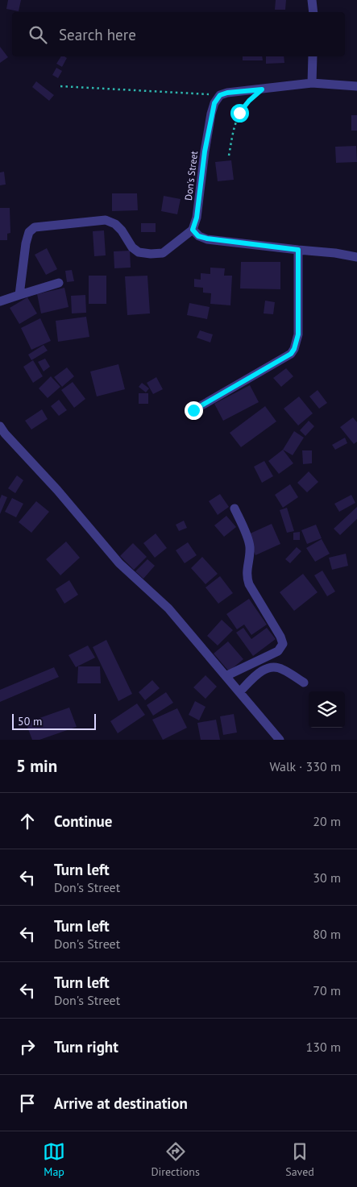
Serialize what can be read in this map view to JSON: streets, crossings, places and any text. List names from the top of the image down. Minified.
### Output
{"streets":{"street":["Don's Street"]},"scale_bar":"50 m","page":{"search":"Search here","scale":"50 m","heading":["5 min","Walk · 330 m"],"list":[["Continue","20 m"],["Turn left","Don's Street","30 m"],["Turn left","Don's Street","80 m"],["Turn left","Don's Street","70 m"],["Turn right","130 m"],"Arrive at destination"],"nav":["Map","Directions","Saved"]}}
